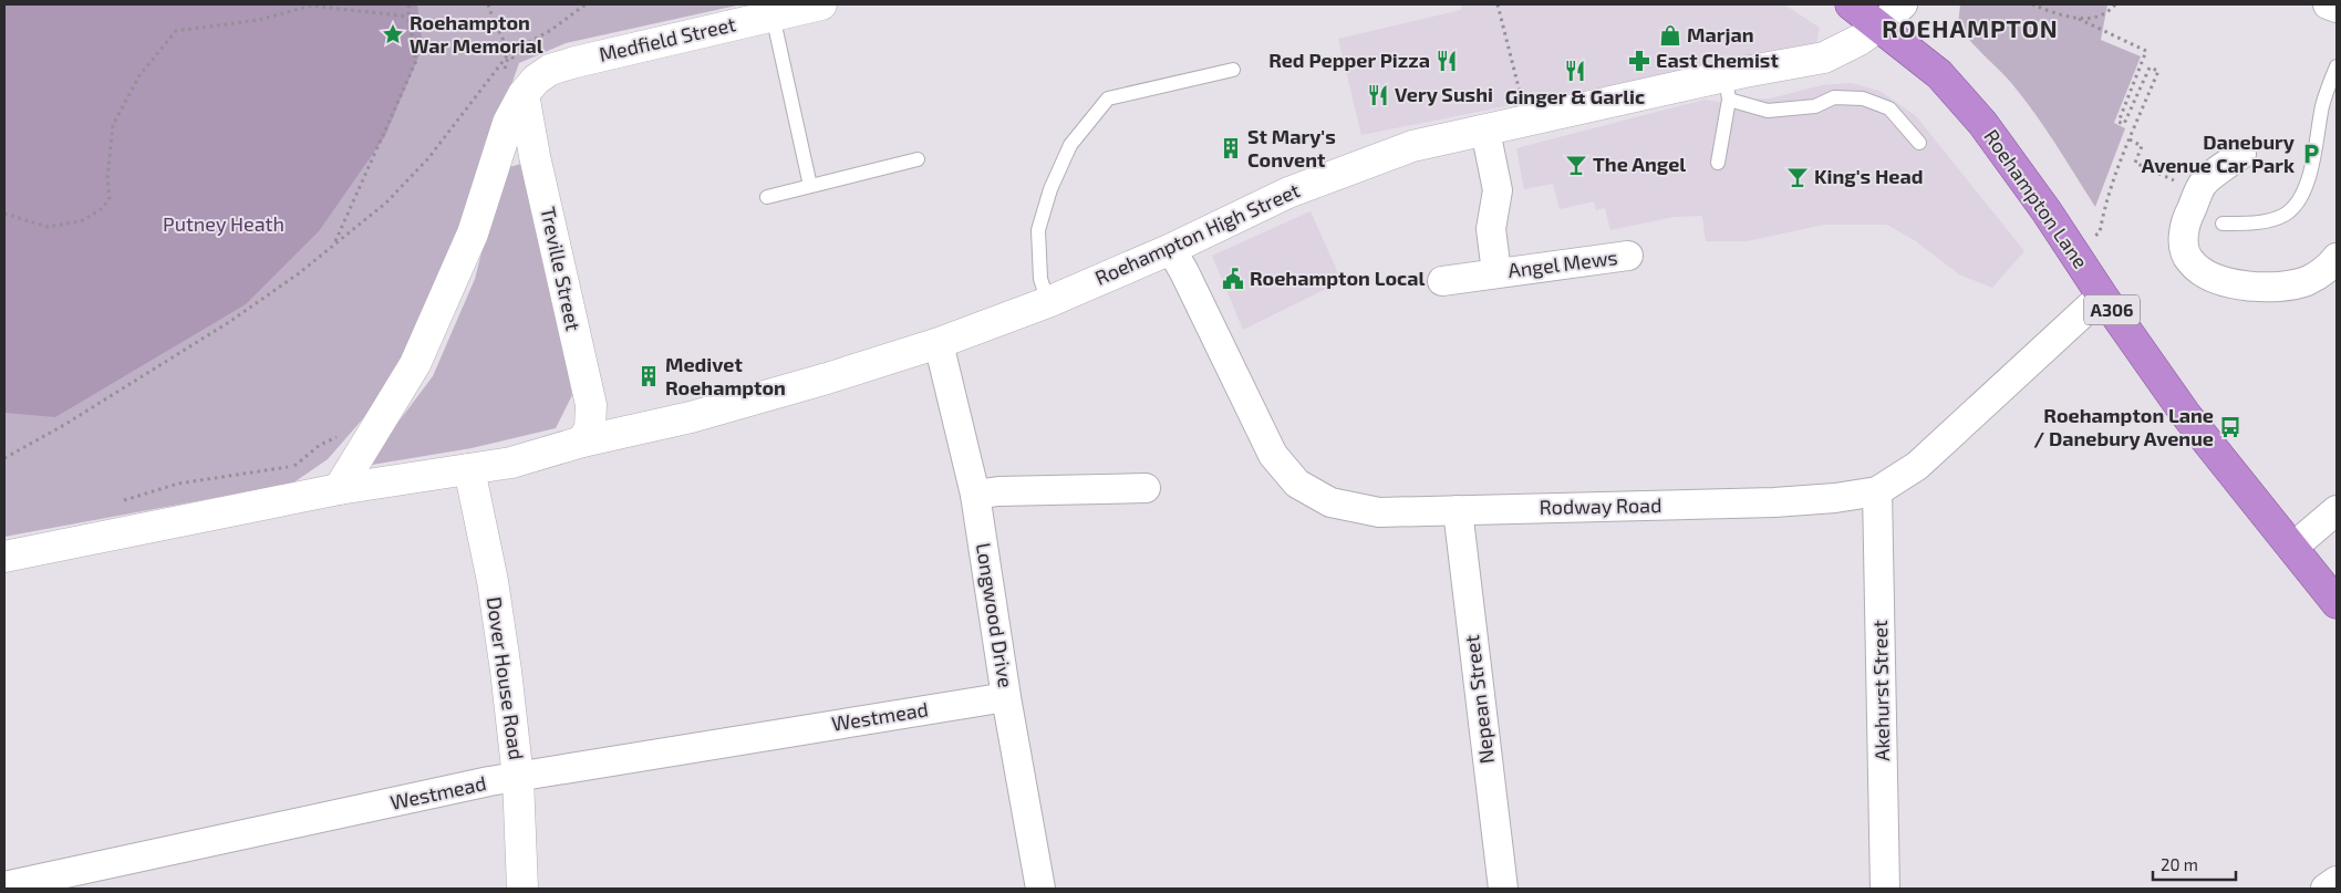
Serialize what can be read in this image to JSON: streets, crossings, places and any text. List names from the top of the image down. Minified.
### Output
{"streets":{"highway":["Roehampton Lane","A306"],"street":["Medfield Street","Roehampton High Street","Angel Mews","Treville Street","Rodway Road","Longwood Drive","Dover House Road","Akehurst Street","Nepean Street","Westmead"]},"crossings":[["Medfield Street","Treville Street"],["Roehampton Lane","Roehampton High Street"],["Roehampton Lane","Rodway Road"],["Roehampton High Street","Angel Mews"],["Roehampton High Street","Treville Street"],["Roehampton High Street","Rodway Road"],["Roehampton High Street","Longwood Drive"],["Rodway Road","Akehurst Street"],["Rodway Road","Nepean Street"],["Longwood Drive","Westmead"],["Dover House Road","Westmead"]],"districts":["ROEHAMPTON"],"parks":["Putney Heath"],"places":{"place":["Roehampton War Memorial"],"shop":["Marjan"],"restaurant":["Red Pepper Pizza","Ginger & Garlic","Very Sushi"],"pharmacy":["East Chemist"],"building":["St Mary's Convent","Medivet Roehampton"],"parking":["Danebury Avenue Car Park"],"bar":["The Angel","King's Head"],"public building":["Roehampton Local"],"bus stop":["Roehampton Lane / Danebury Avenue"]},"scale_bar":"20 m"}
